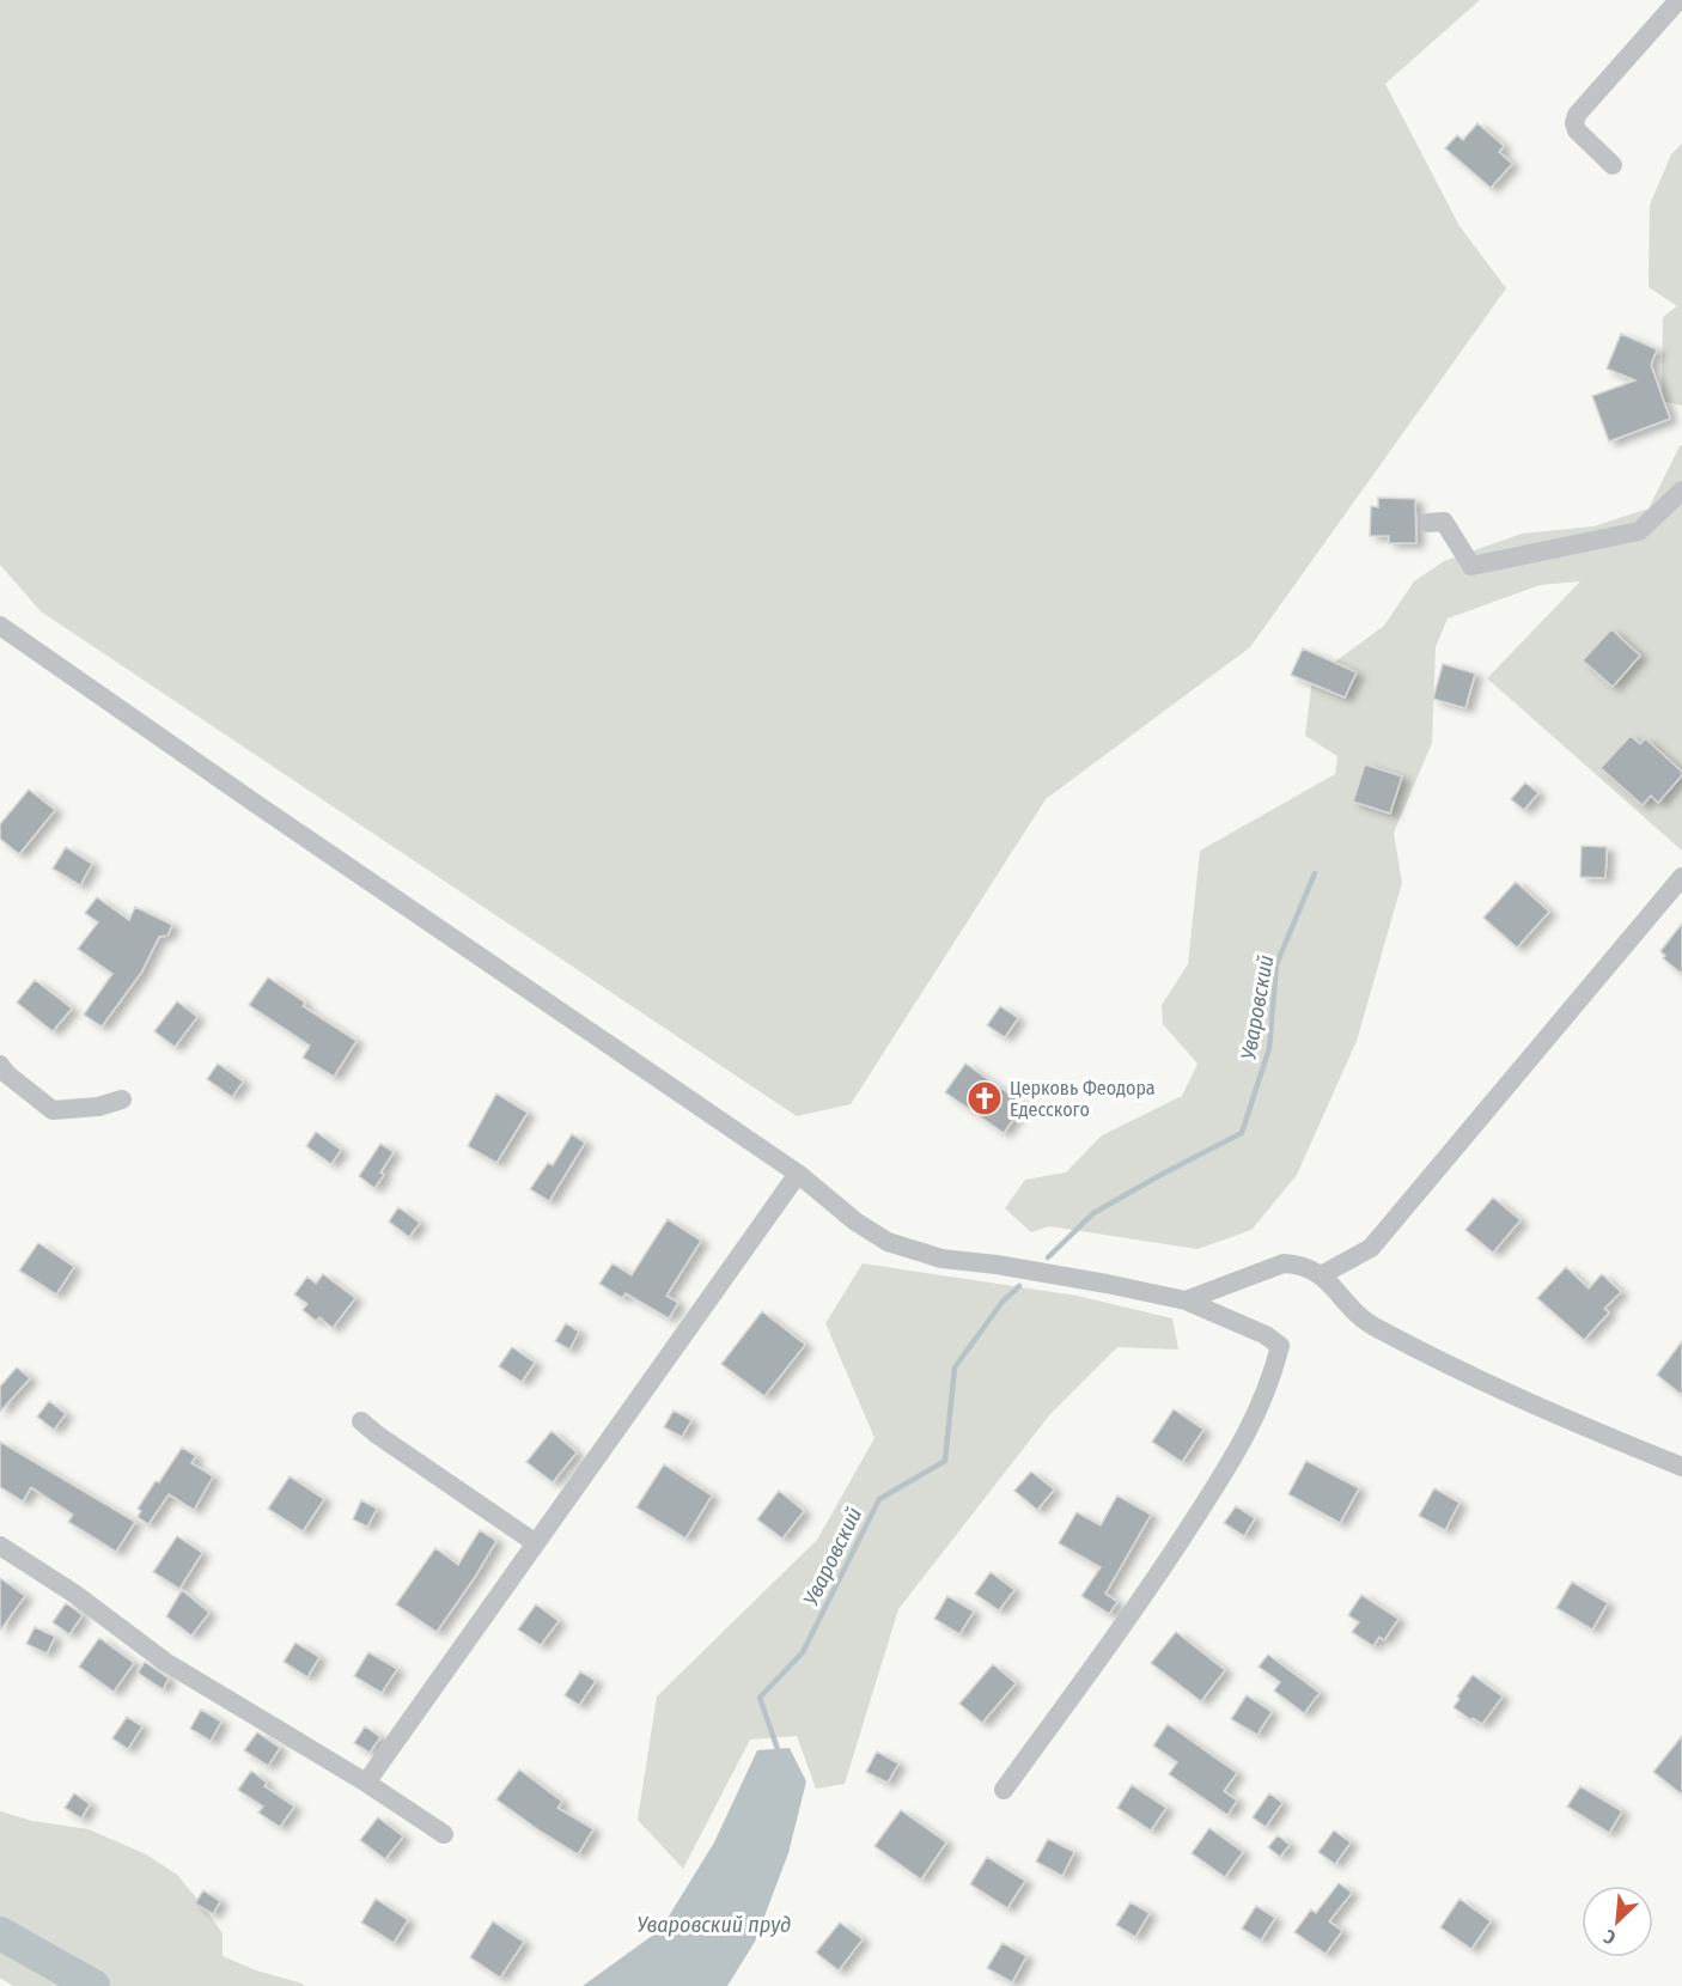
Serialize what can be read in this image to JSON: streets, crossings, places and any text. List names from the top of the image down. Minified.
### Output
{"water":["Уваровский","Уваровский пруд"],"places":{"church":["Церковь Феодора Едесского"]},"north":"bottom left"}
